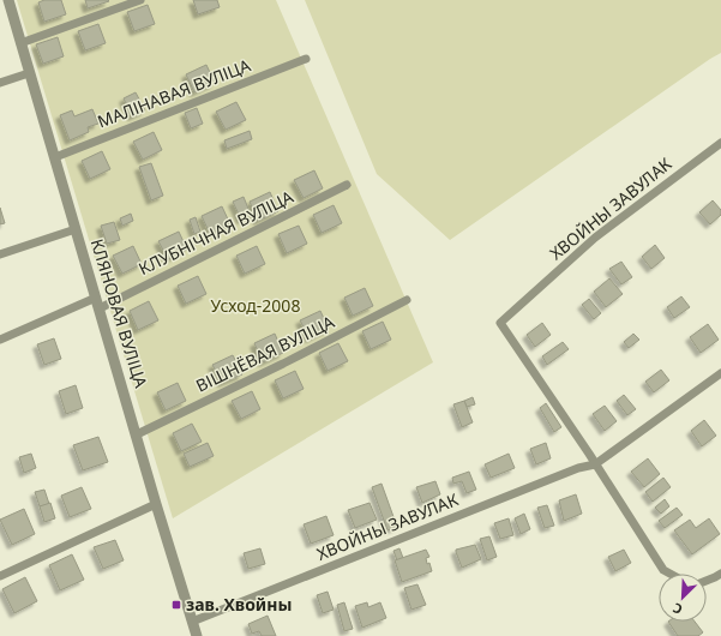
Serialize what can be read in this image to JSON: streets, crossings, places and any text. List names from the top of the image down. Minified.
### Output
{"streets":{"street":["МАЛІНАВАЯ ВУЛІЦА","ХВОЙНЫ ЗАВУЛАК","КЛУБНІЧНАЯ ВУЛІЦА","КЛЯНОВАЯ ВУЛІЦА","ВІШНЁВАЯ ВУЛІЦА"]},"crossings":[["МАЛІНАВАЯ ВУЛІЦА","КЛЯНОВАЯ ВУЛІЦА"],["ХВОЙНЫ ЗАВУЛАК","КЛЯНОВАЯ ВУЛІЦА"],["КЛУБНІЧНАЯ ВУЛІЦА","КЛЯНОВАЯ ВУЛІЦА"],["КЛЯНОВАЯ ВУЛІЦА","ВІШНЁВАЯ ВУЛІЦА"]],"parks":["Усход-2008"],"places":{"transit":["зав. Хвойны"]},"north":"bottom left"}
